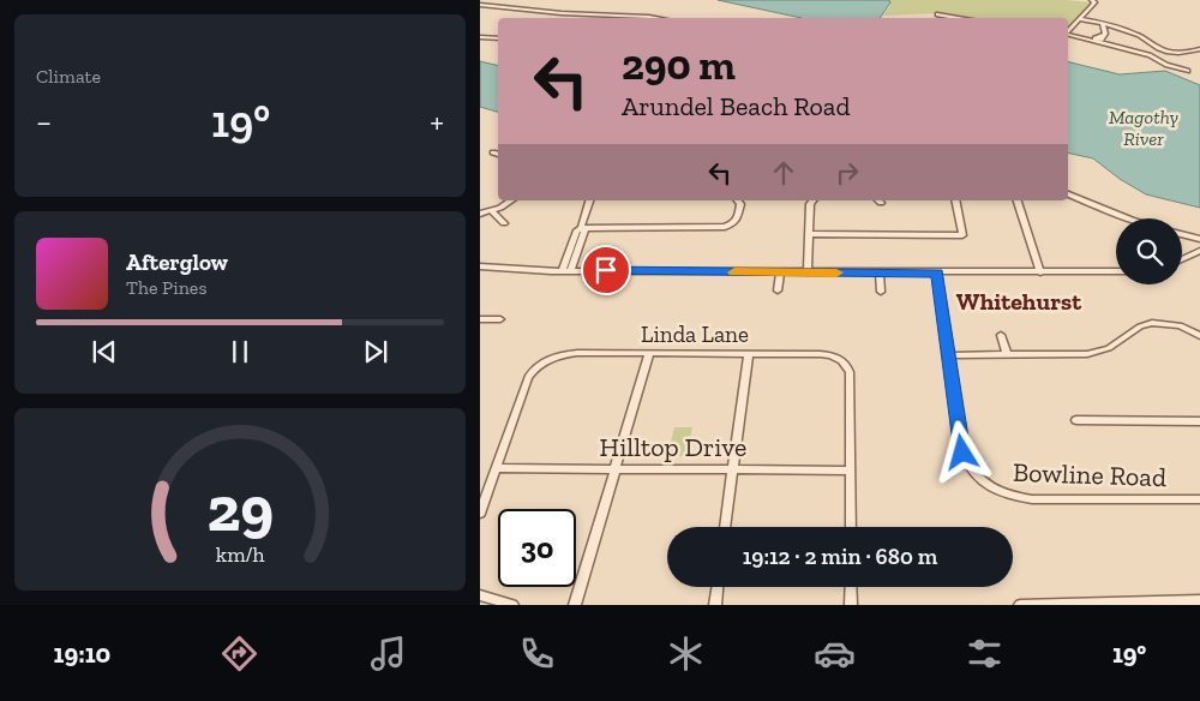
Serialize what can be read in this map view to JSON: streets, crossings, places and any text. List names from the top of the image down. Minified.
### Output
{"streets":{"street":["Linda Lane","Hilltop Drive","Bowline Road"]},"crossings":[["Linda Lane","Hilltop Drive"]],"districts":["Whitehurst"],"water":["Magothy River"],"page":{"tile":"Climate","turn":["290 m","Arundel Beach Road"],"heat":["−","19°","+"],"song":["Afterglow","The Pines"],"limit":"30","trip":"19:12 · 2 min · 680 m","tabs":["19:10","19°"],"gauge":["29","km/h"]}}
